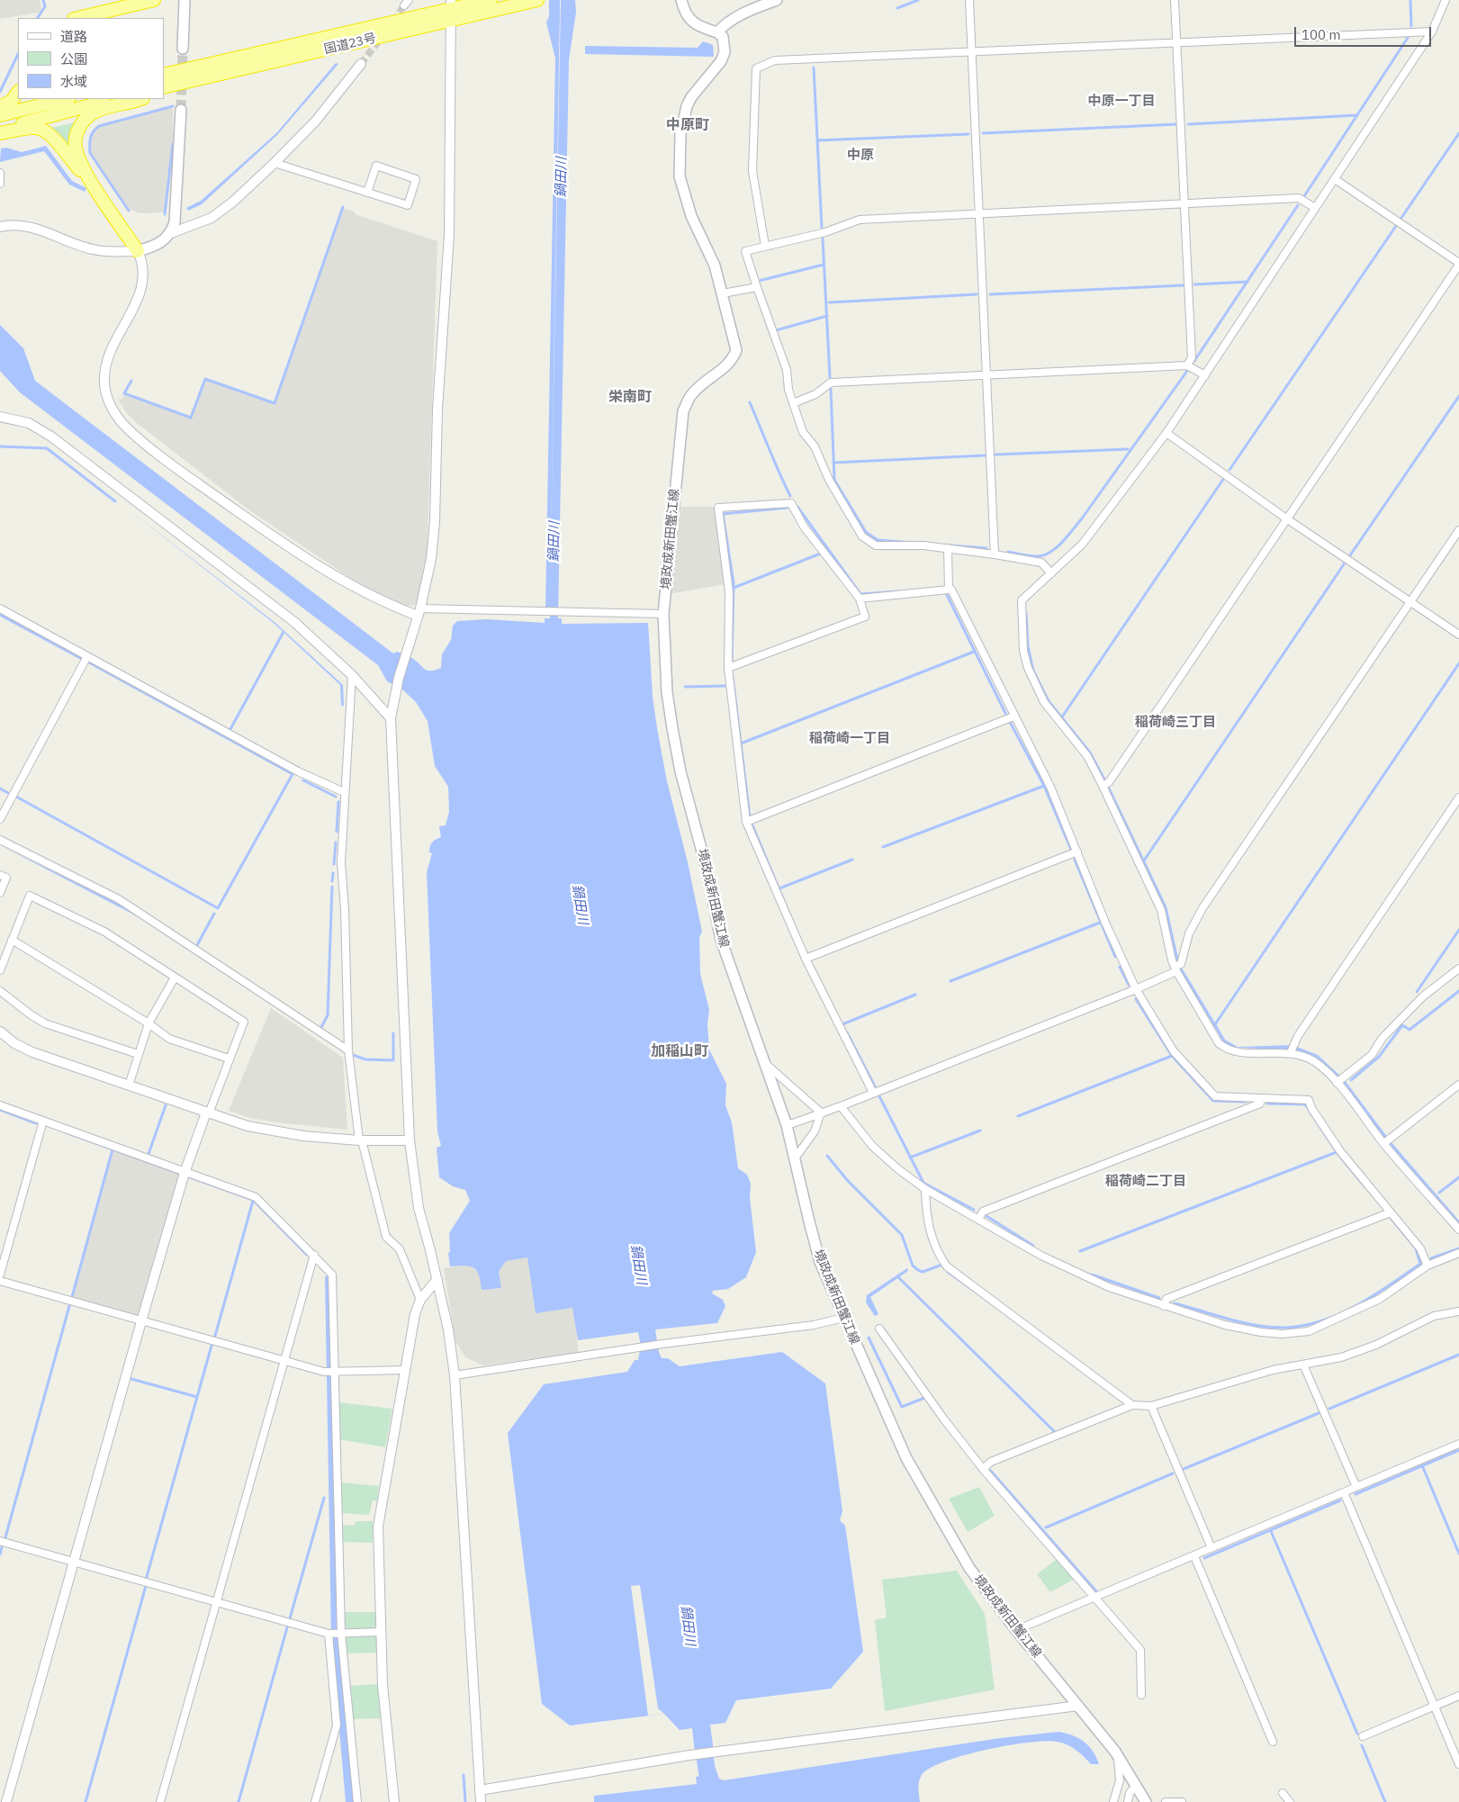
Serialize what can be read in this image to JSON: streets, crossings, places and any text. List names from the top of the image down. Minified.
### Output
{"streets":{"highway":["国道23号"],"main road":["境政成新田蟹江線"]},"districts":["中原一丁目","中原町","中原","栄南町","稲荷崎三丁目","稲荷崎一丁目","加稲山町","稲荷崎二丁目"],"water":["鍋田川"],"legend":["道路","公園","水域"],"scale_bar":"100 m"}
